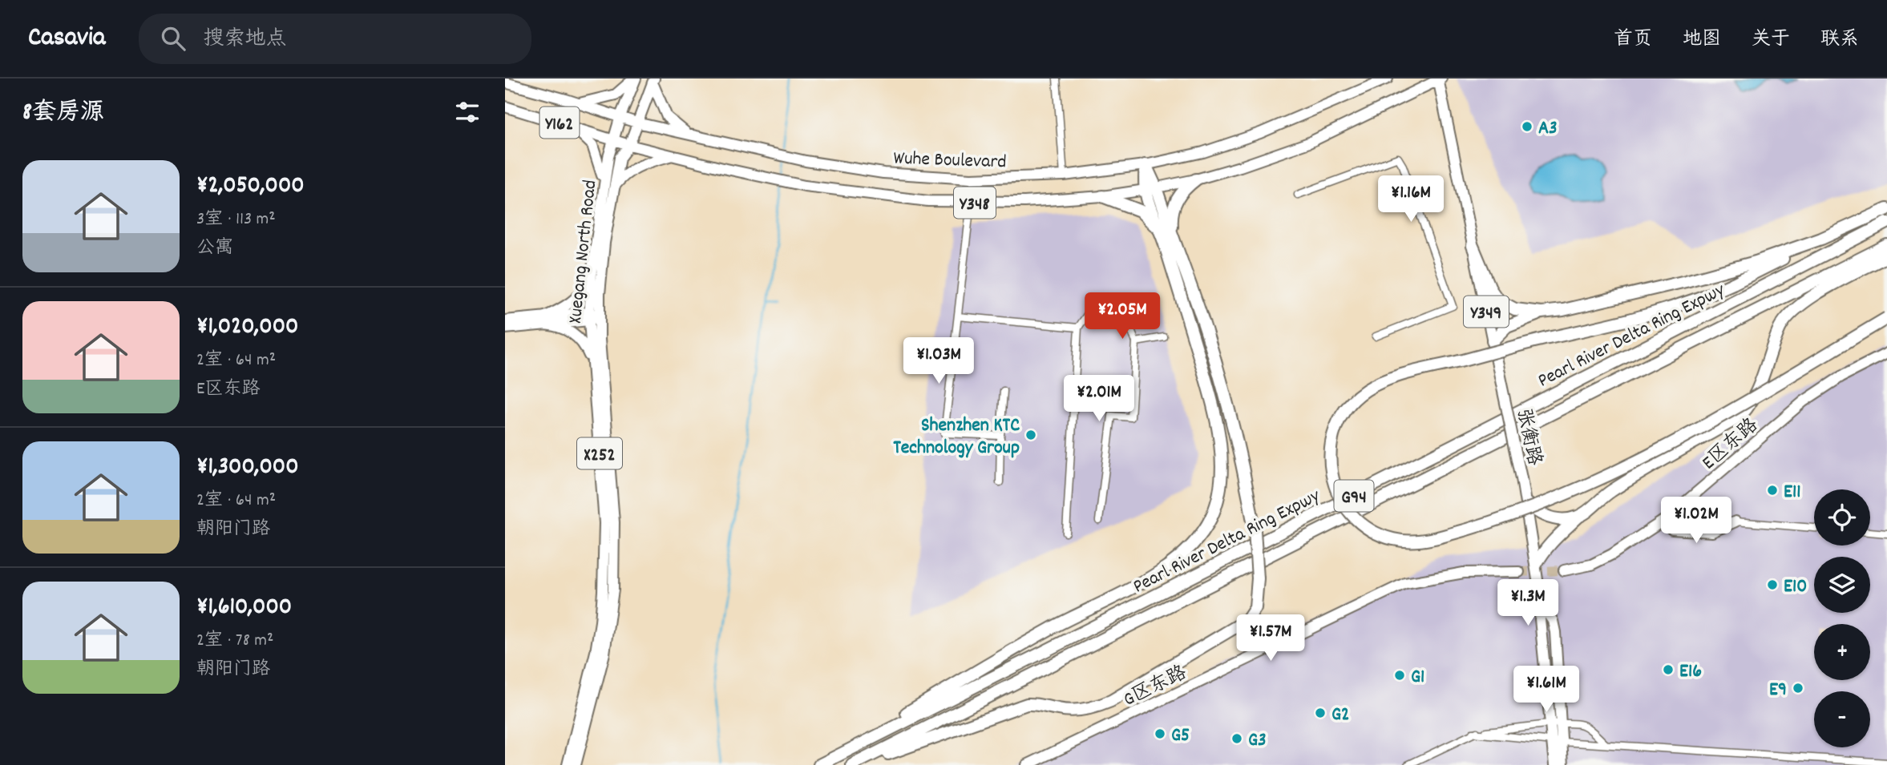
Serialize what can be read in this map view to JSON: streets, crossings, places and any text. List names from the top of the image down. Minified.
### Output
{"streets":{"highway":["Pearl River Delta Ring Expwy","G94"],"main road":["Y162","Wuhe Boulevard","Y348","Xuegang North Road","Y349","张衡路","E区东路","X252","G区东路"]},"crossings":[["Y162","Y348"],["Y162","Xuegang North Road"],["Wuhe Boulevard","Xuegang North Road"],["Y348","Xuegang North Road"],["Y348","张衡路"]],"places":["A3","Shenzhen KTC Technology Group","E11","E10","E16","G1","E9","G2","G5","G3"],"page":{"header":"Casavia","search":"搜索地点","nav":["首页","地图","关于","联系"],"heading":"8套房源","list":[{"name":"¥2,050,000","note":"3室 · 113 m² · 公寓"},{"name":"¥1,020,000","note":"2室 · 64 m² · E区东路"},{"name":"¥1,300,000","note":"2室 · 64 m² · 朝阳门路"},{"name":"¥1,610,000","note":"2室 · 78 m² · 朝阳门路"}],"price":["¥1.16M","¥2.05M","¥1.03M","¥2.01M","¥1.02M","¥1.3M","¥1.57M","¥1.61M"],"map_buttons":["+","−"]}}
